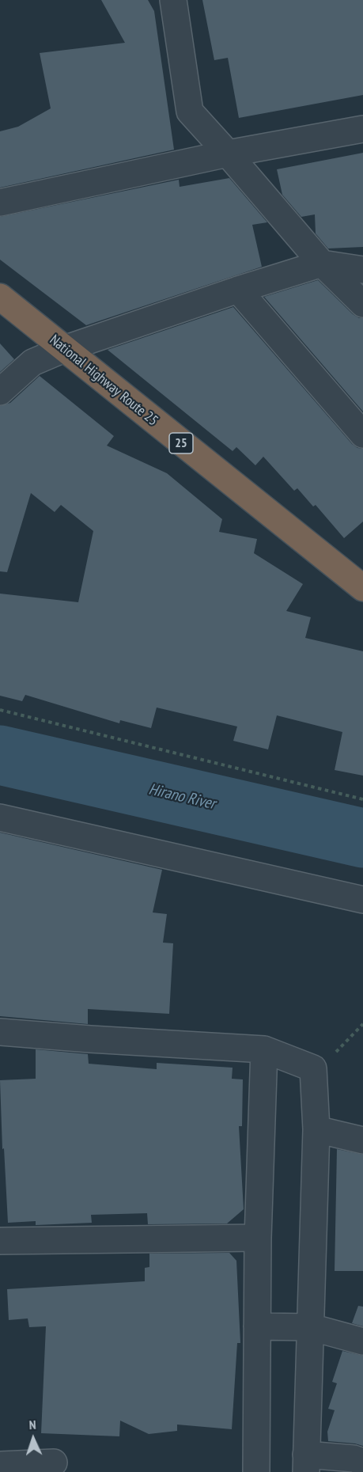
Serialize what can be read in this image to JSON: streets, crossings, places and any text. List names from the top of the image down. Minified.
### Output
{"streets":{"highway":["National Highway Route 25","25"]},"water":["Hirano River"],"north":"top"}
